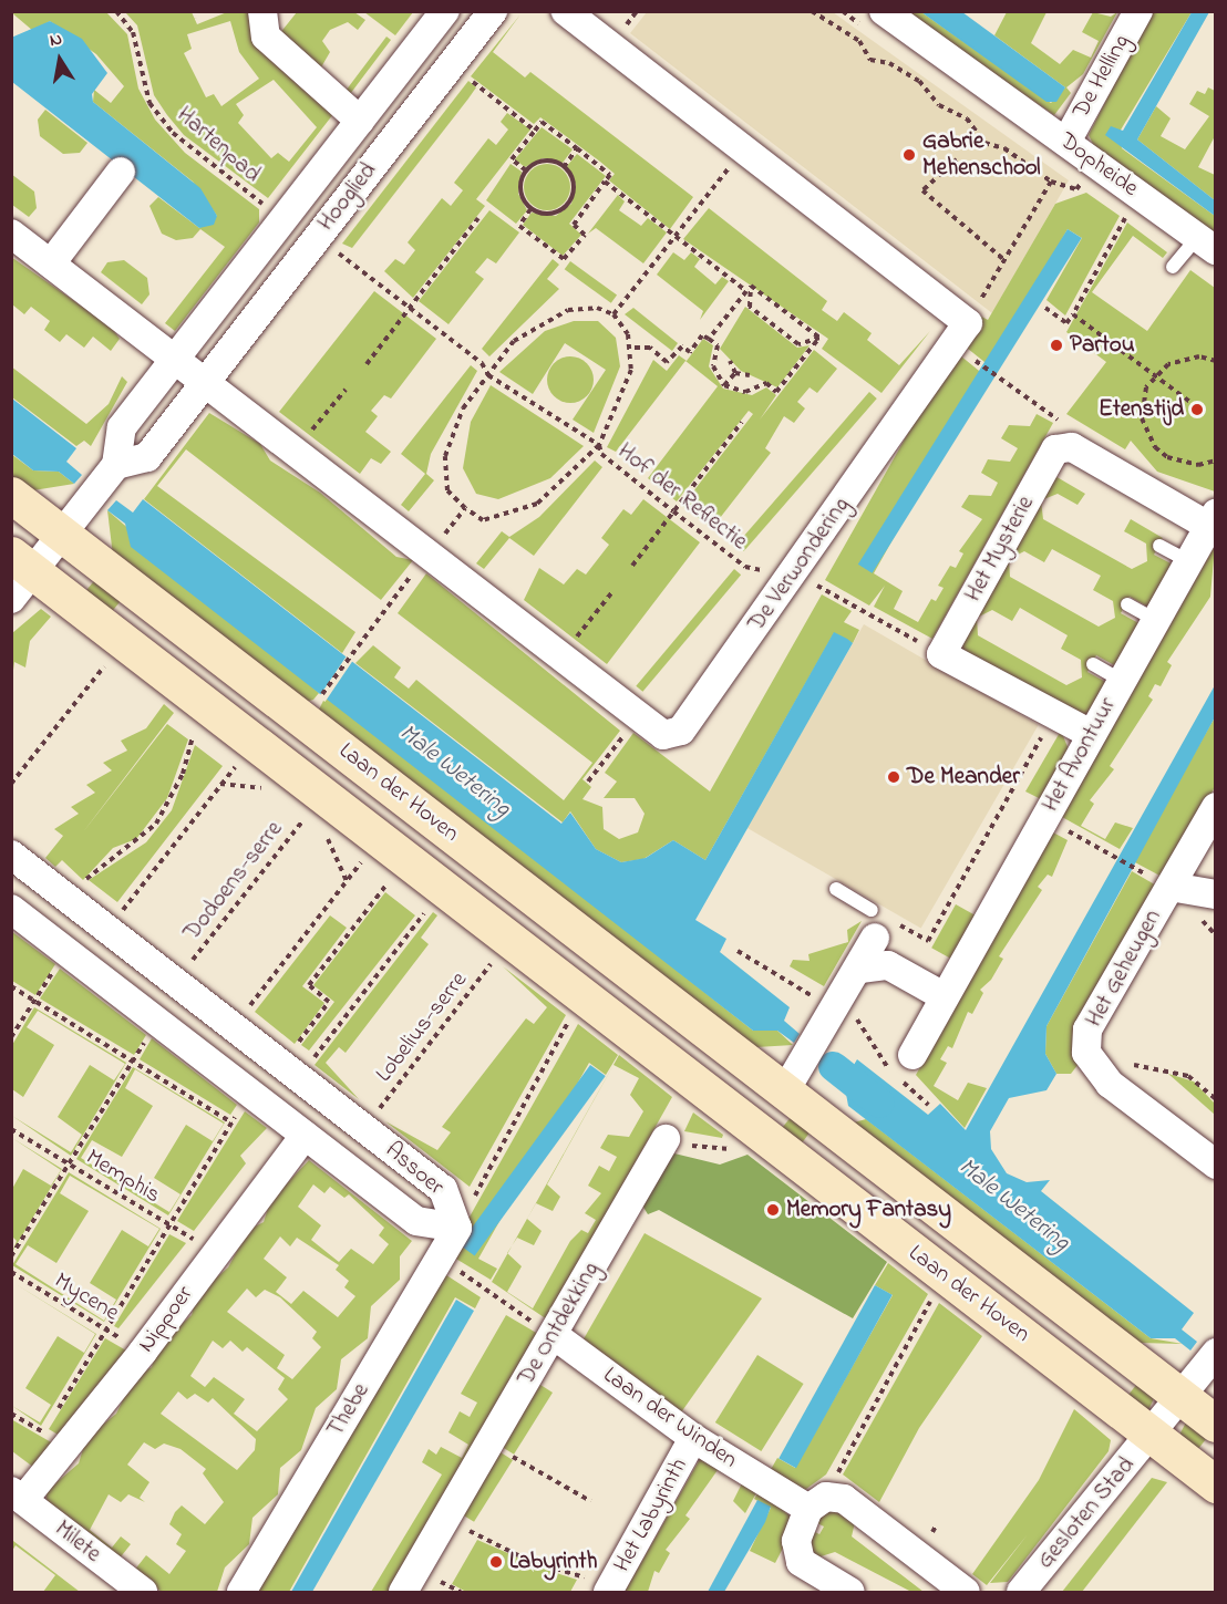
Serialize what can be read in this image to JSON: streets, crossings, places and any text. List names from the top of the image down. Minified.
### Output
{"streets":{"street":["De Helling","Dopheide","Hooglied","Het Mysterie","De Verwondering","Het Avontuur","Laan der Hoven","Het Geheugen","Assoer","Nippoer","De Ontdekking","Thebe","Laan der Winden","Gesloten Stad","Het Labyrinth","Milete"],"path":["Hartenpad","Hof der Reflectie","Dodoens-serre","Lobelius-serre","Memphis","Mycene"]},"crossings":[["De Helling","Dopheide"],["Hartenpad","Hooglied"],["Hooglied","Hof der Reflectie"],["Hooglied","De Verwondering"],["Hooglied","Laan der Hoven"],["Hof der Reflectie","Het Mysterie"],["Hof der Reflectie","De Verwondering"],["Het Mysterie","Het Avontuur"],["Laan der Hoven","Gesloten Stad"],["Assoer","Nippoer"],["Assoer","Thebe"],["Memphis","Nippoer"],["Mycene","Nippoer"],["Nippoer","Milete"],["De Ontdekking","Laan der Winden"],["Laan der Winden","Het Labyrinth"]],"water":["Male Wetering"],"places":["Gabrie Mehenschool","Partou","Etenstijd","De Meander","Memory Fantasy","Labyrinth"],"north":"top"}
